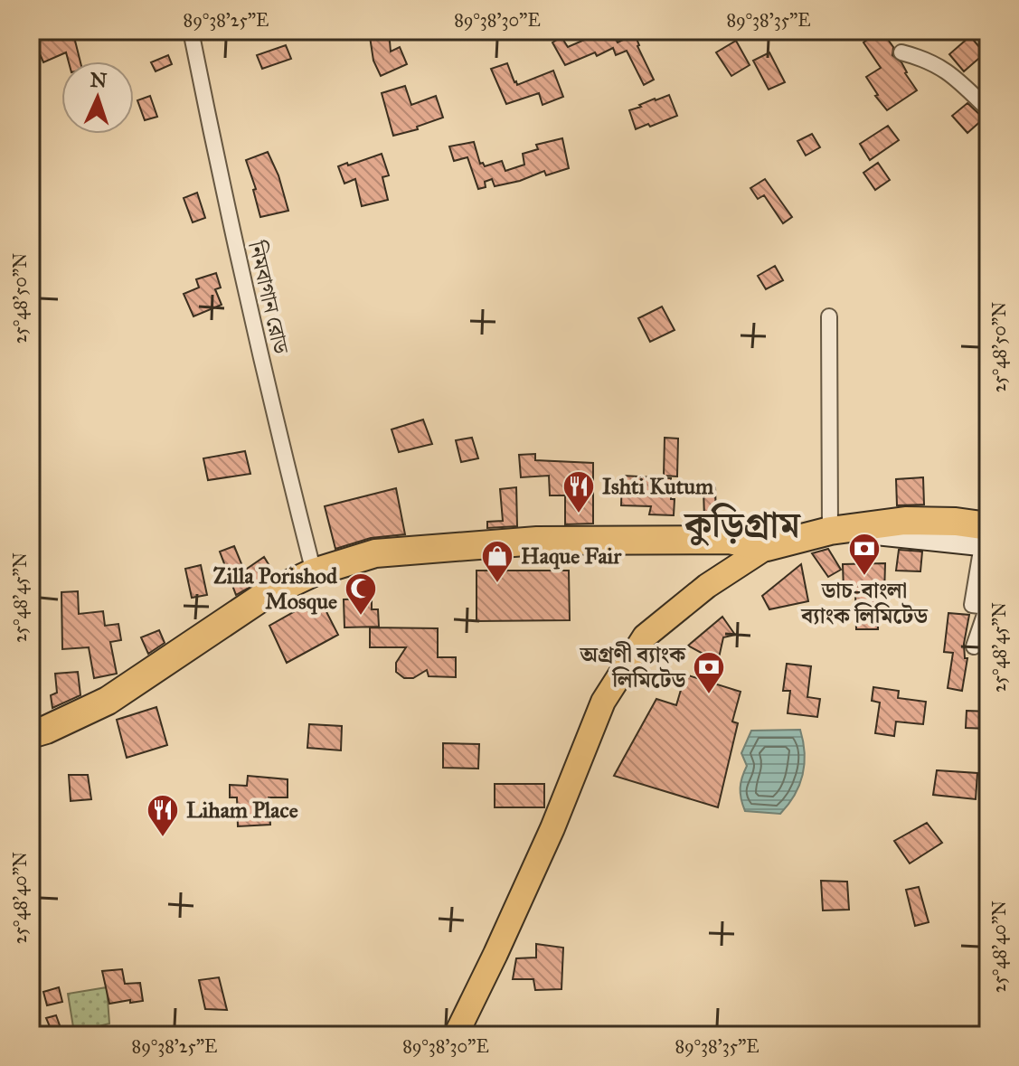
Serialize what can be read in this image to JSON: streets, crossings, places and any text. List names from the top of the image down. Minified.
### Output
{"streets":{"street":["নিমবাগান রোড"]},"districts":["কুড়িগ্রাম"],"places":{"restaurant":["Ishti Kutum","Liham Place"],"bank":["ডাচ-বাংলা ব্যাংক লিমিটেড","অগ্রণী ব্যাংক লিমিটেড"],"shop":["Haque Fair"],"mosque":["Zilla Porishod Mosque"]},"north":"top","coordinates":["89°38'25\"E","89°38'30\"E","89°38'35\"E","25°48'50\"N","25°48'45\"N","25°48'40\"N"]}
